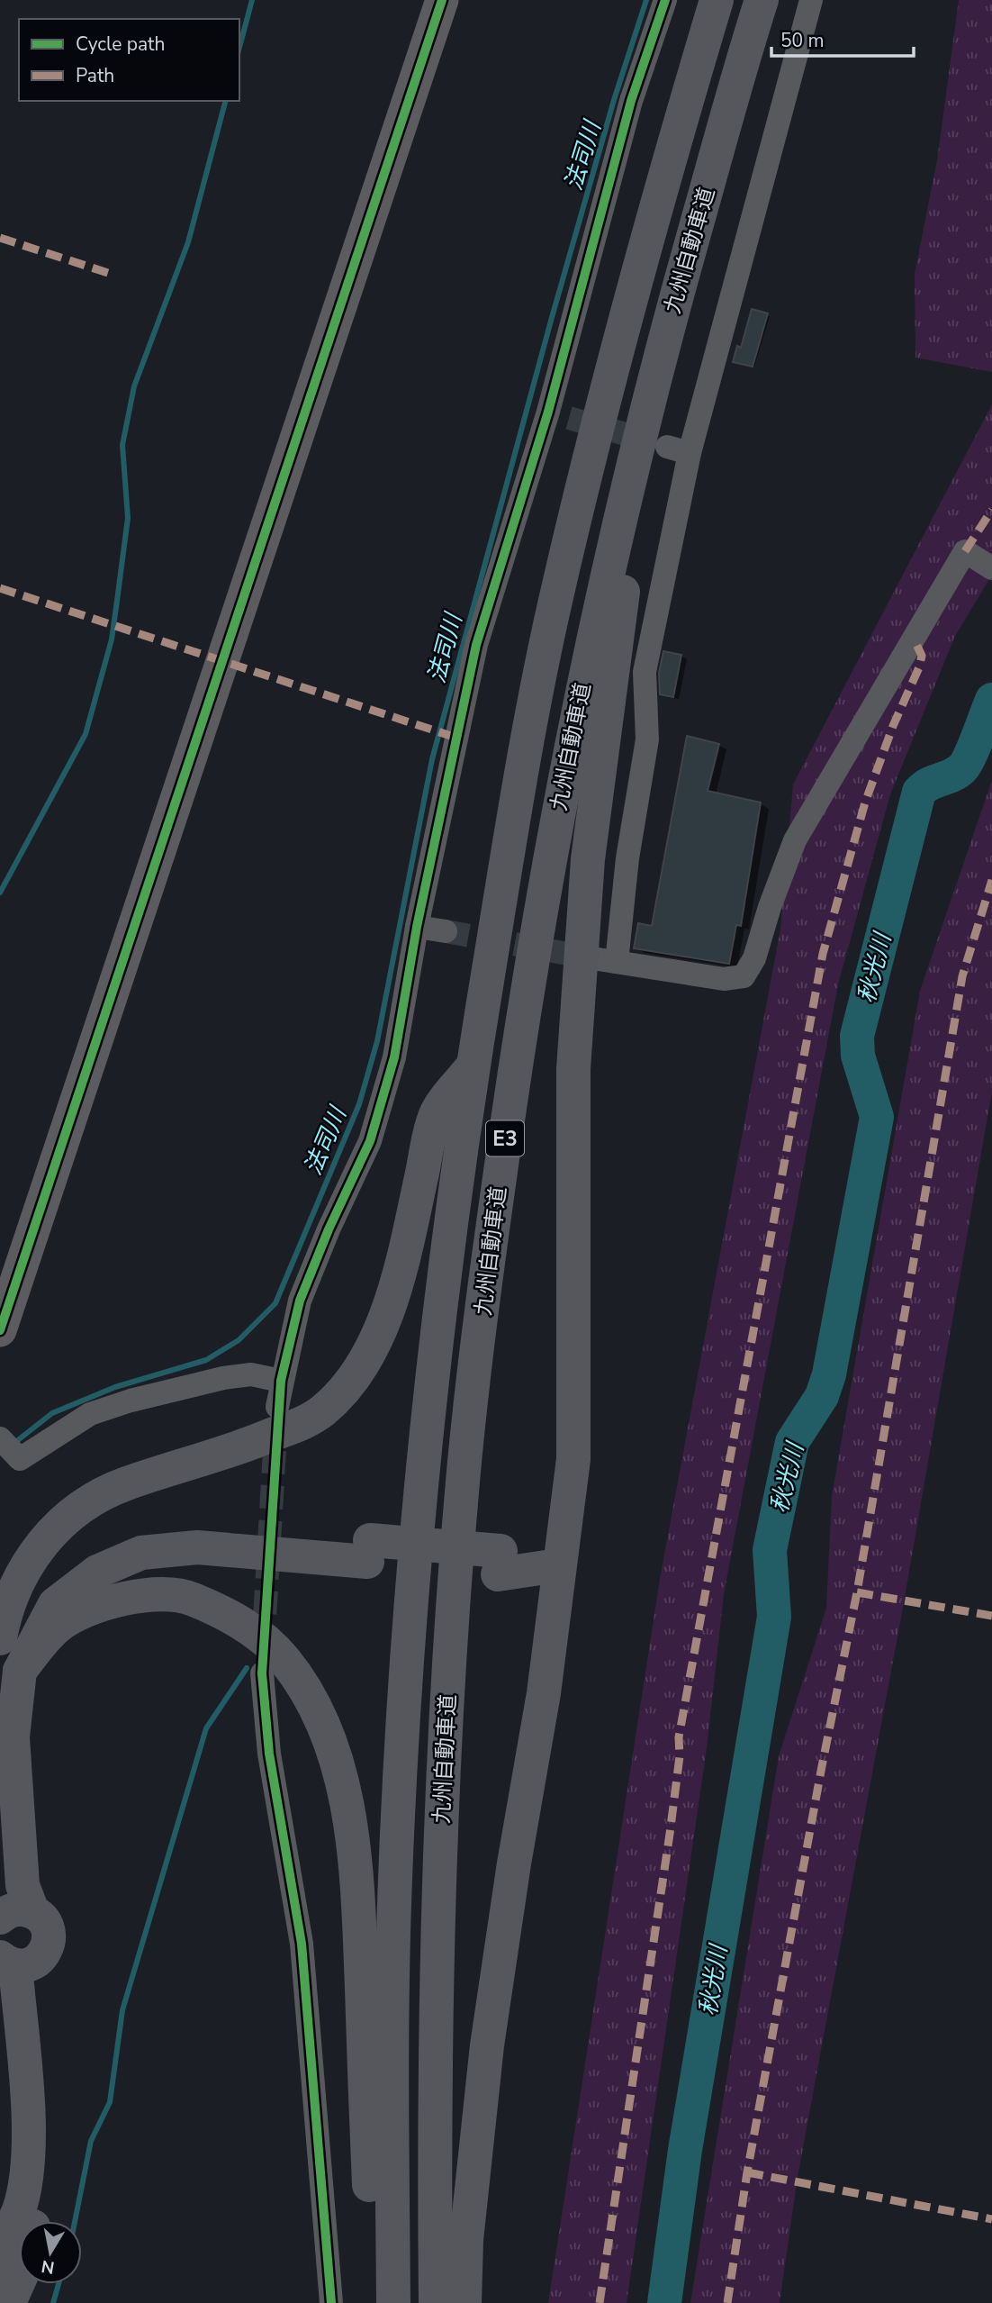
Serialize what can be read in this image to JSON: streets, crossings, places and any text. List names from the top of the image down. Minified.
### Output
{"streets":{"highway":["九州自動車道","E3"]},"water":["法司川","秋光川"],"legend":["Cycle path","Path"],"scale_bar":"50 m","north":"bottom"}
